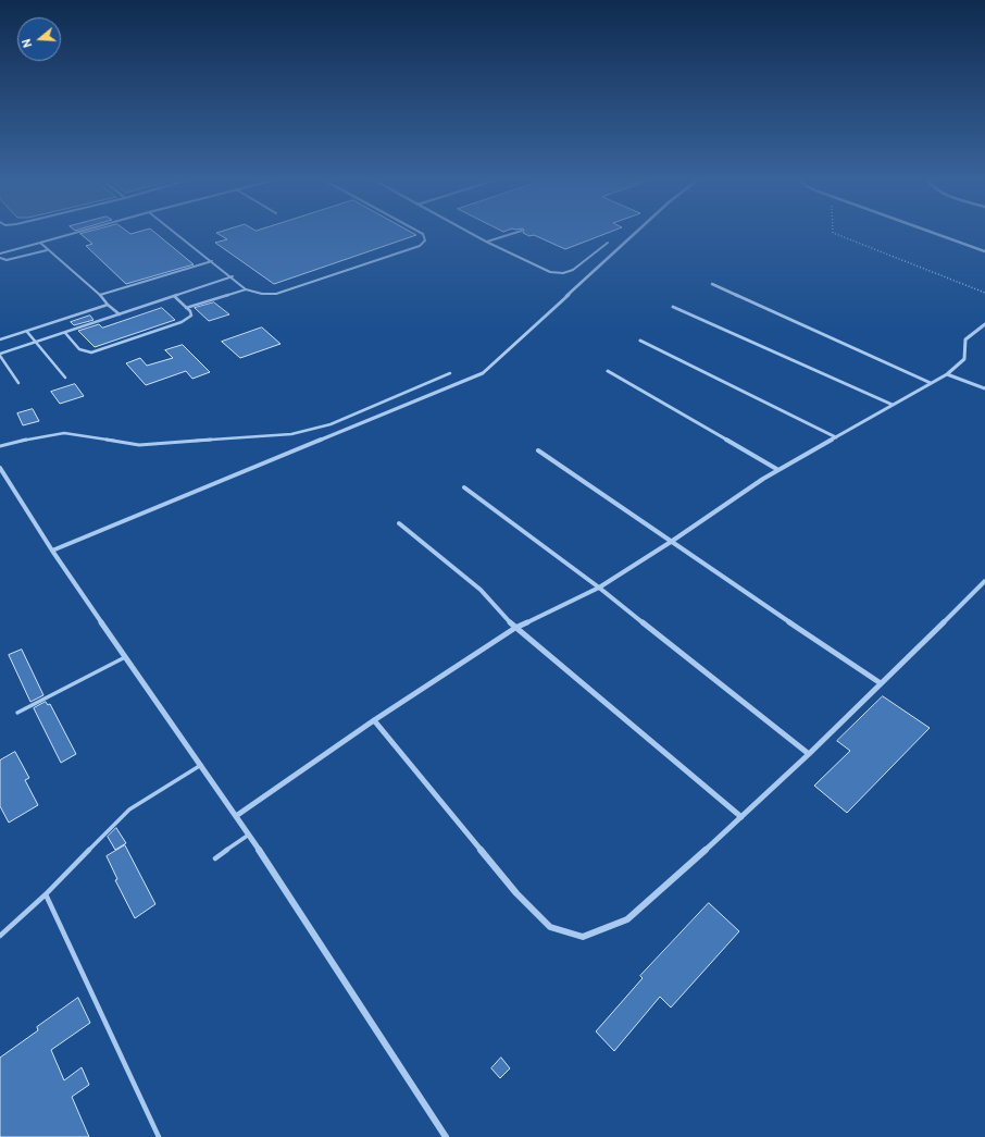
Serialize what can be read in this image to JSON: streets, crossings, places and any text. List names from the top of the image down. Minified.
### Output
{"north":"left"}
